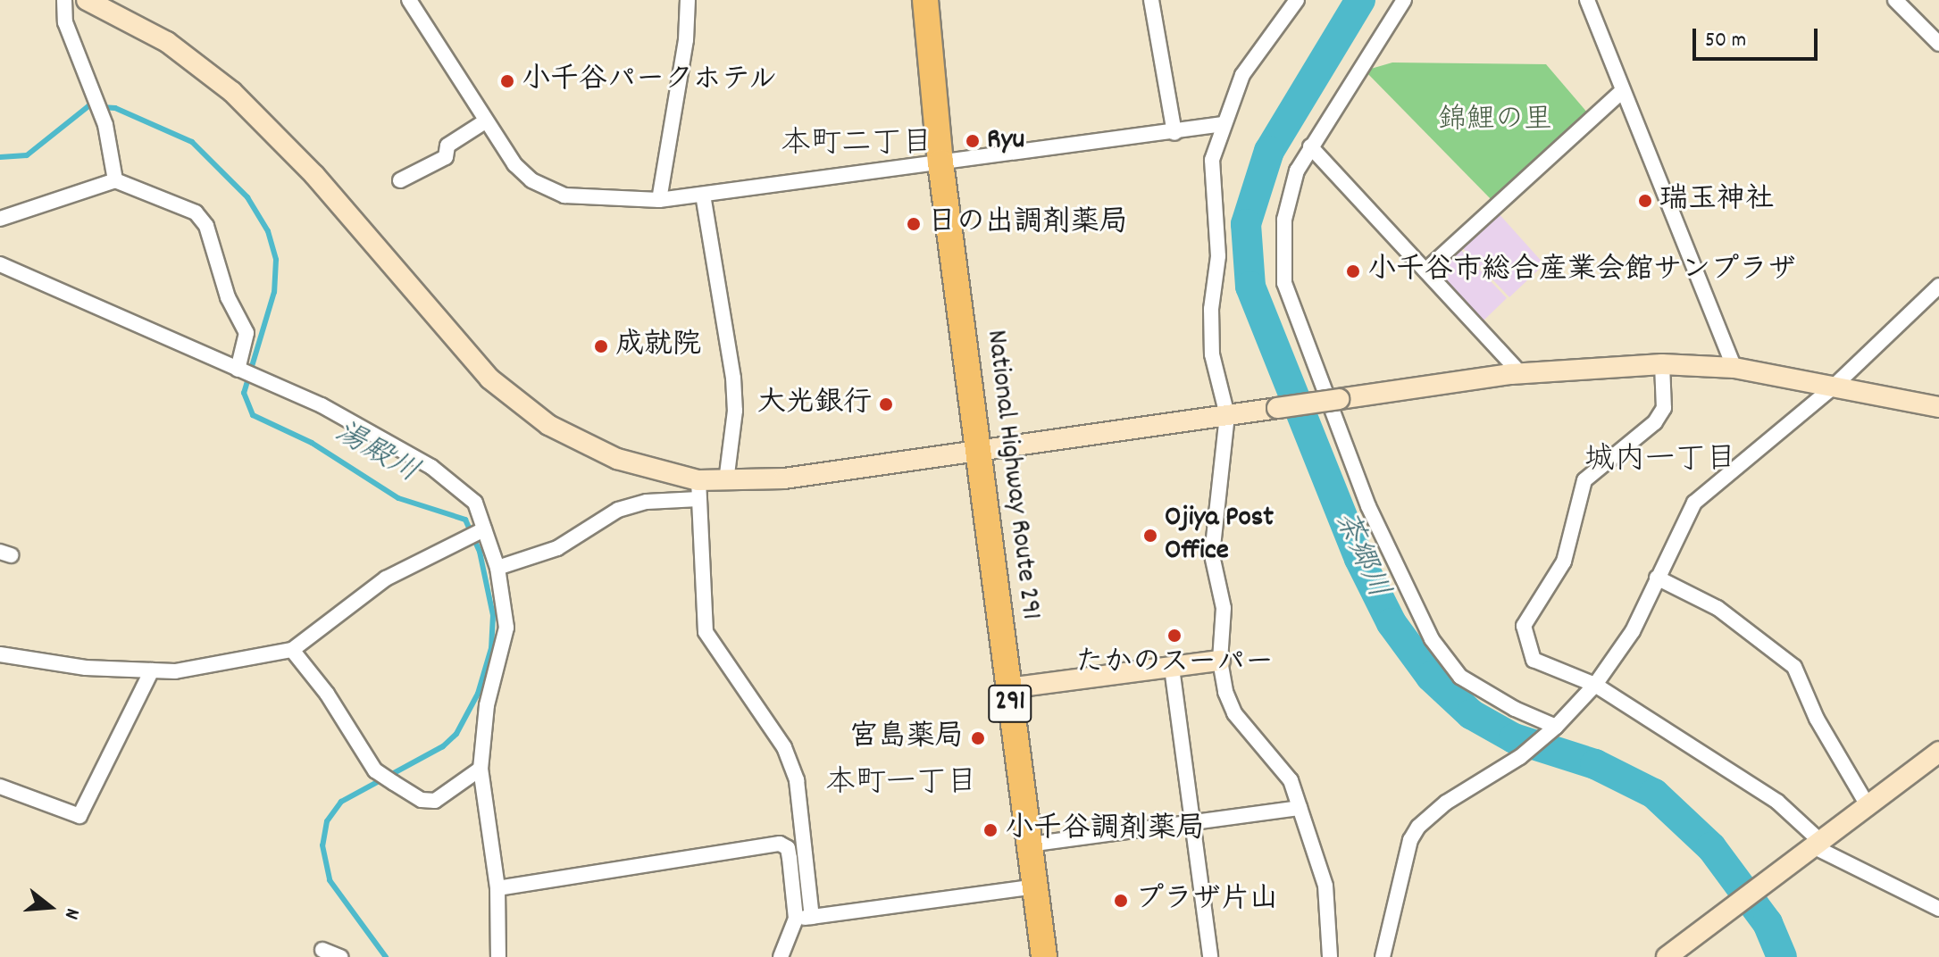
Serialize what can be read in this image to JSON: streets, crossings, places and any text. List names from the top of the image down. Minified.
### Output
{"streets":{"highway":["National Highway Route 291","291"]},"districts":["本町二丁目","城内一丁目","本町一丁目"],"water":["湯殿川","茶郷川"],"parks":["錦鯉の里"],"places":["小千谷パークホテル","Ryu","瑞玉神社","日の出調剤薬局","小千谷市総合産業会館サンプラザ","成就院","大光銀行","Ojiya Post Office","たかのスーパー","宮島薬局","小千谷調剤薬局","プラザ片山"],"scale_bar":"50 m","north":"right"}
